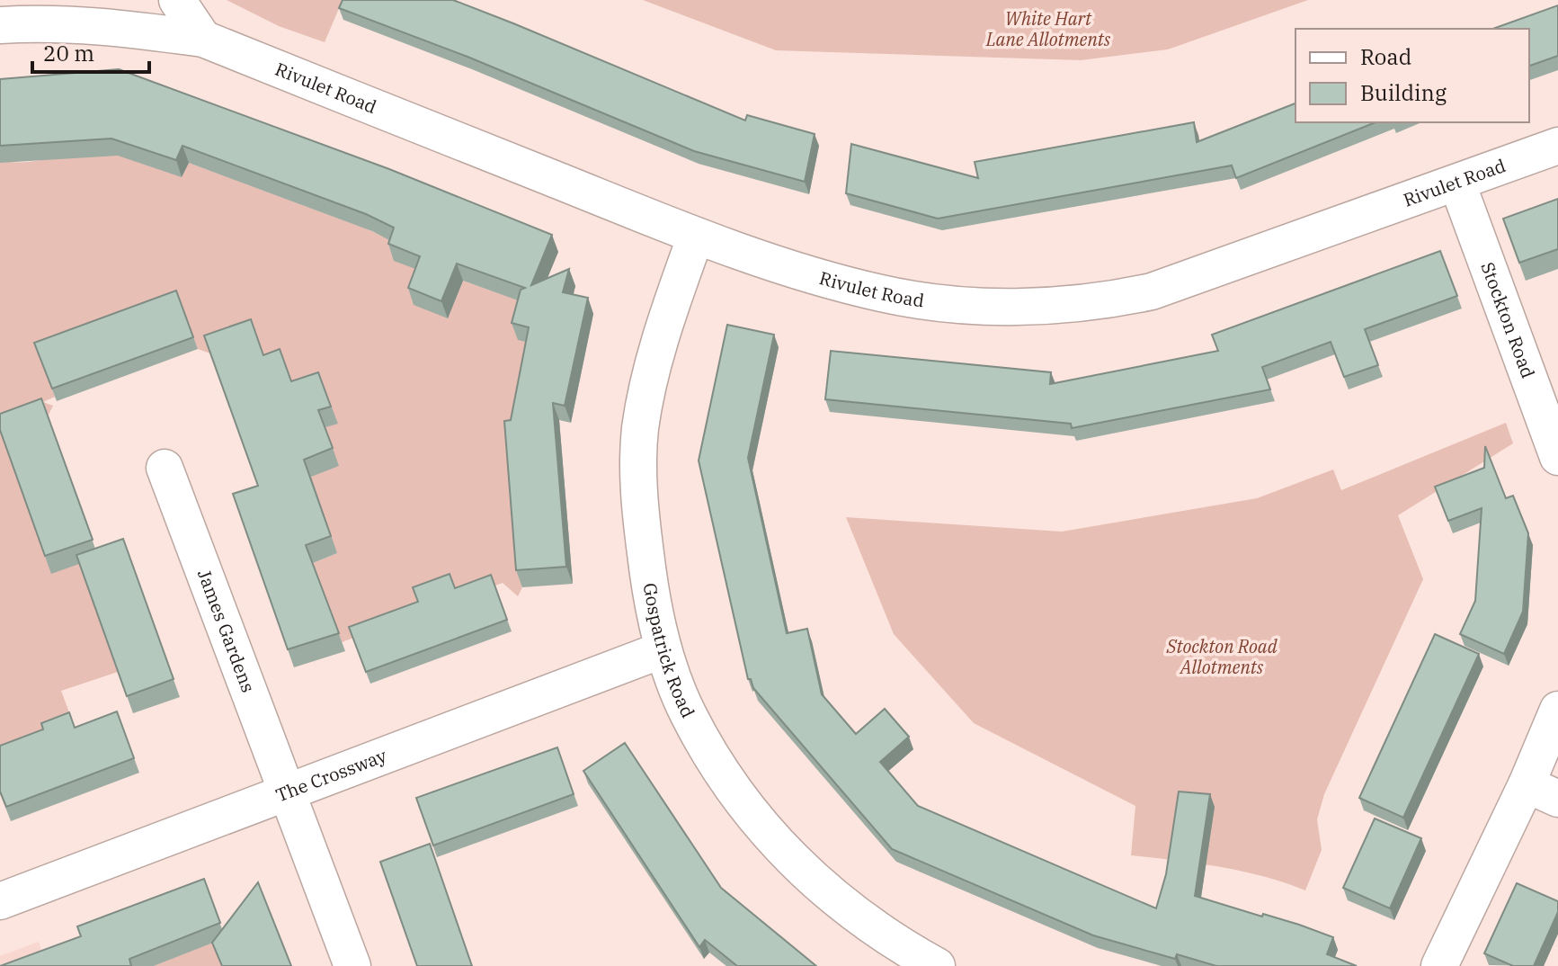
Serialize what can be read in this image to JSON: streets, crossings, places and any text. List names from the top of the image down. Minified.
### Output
{"streets":{"street":["Rivulet Road","Stockton Road","James Gardens","Gospatrick Road","The Crossway"]},"crossings":[["Rivulet Road","Stockton Road"],["Rivulet Road","Gospatrick Road"],["James Gardens","The Crossway"],["Gospatrick Road","The Crossway"]],"parks":["White Hart Lane Allotments","Stockton Road Allotments"],"legend":["Road","Building"],"scale_bar":"20 m"}
